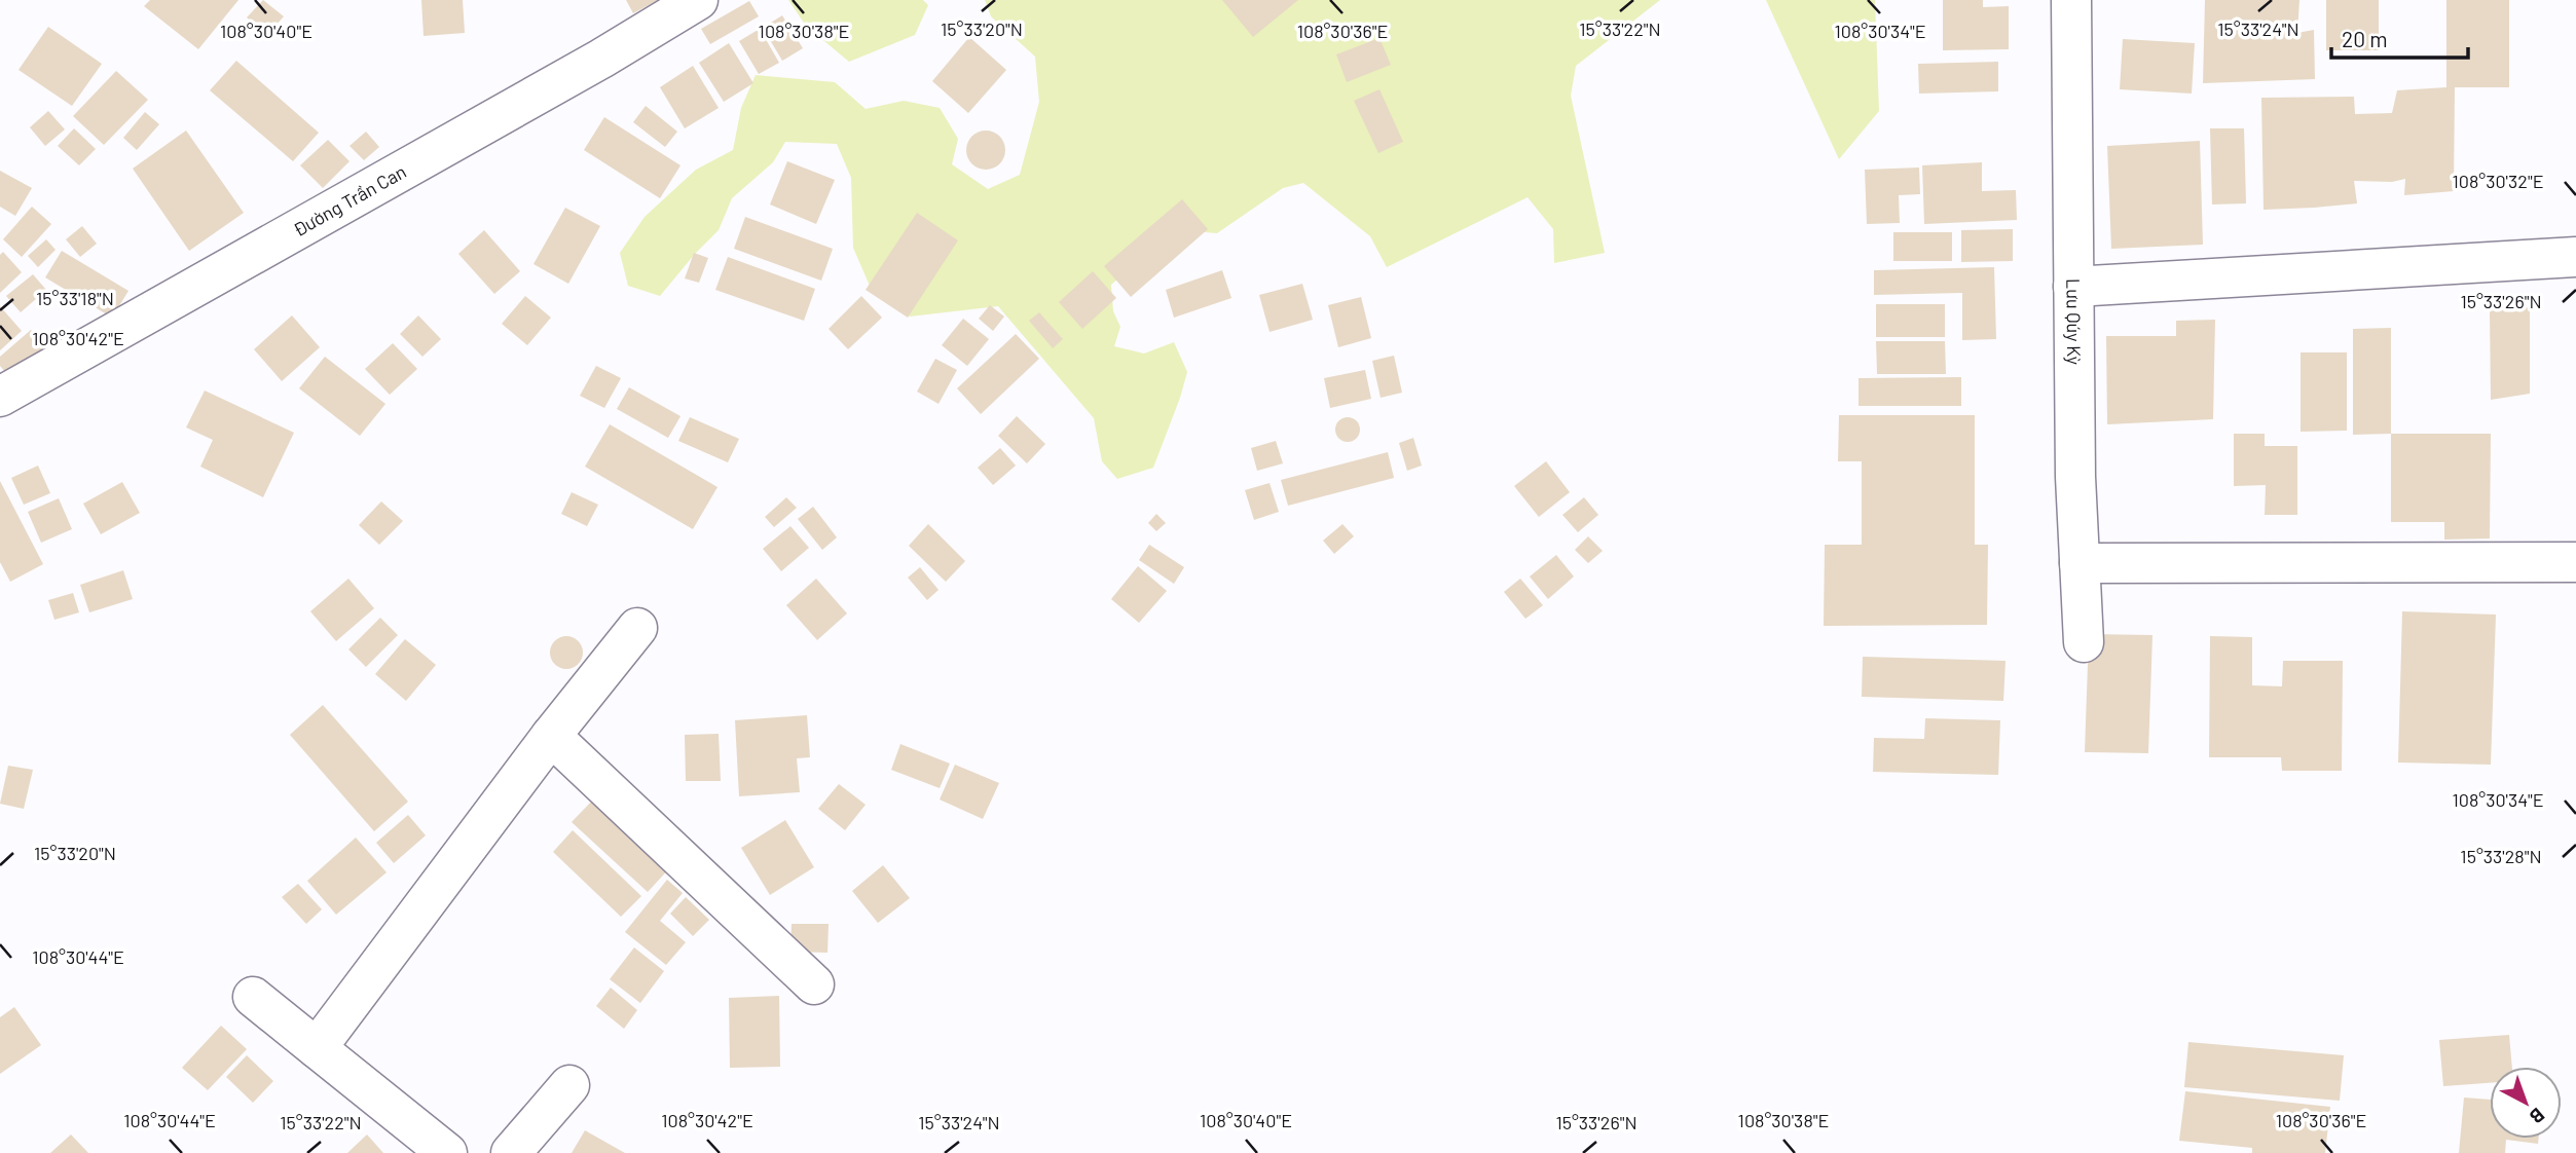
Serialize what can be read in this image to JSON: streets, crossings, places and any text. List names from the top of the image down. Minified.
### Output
{"streets":{"street":["Đường Trần Can","Lưu Qúy Kỳ"]},"scale_bar":"20 m","north":"bottom right","coordinates":["15°33'20\"N","15°33'22\"N","15°33'24\"N","108°30'40\"E","108°30'38\"E","108°30'34\"E","108°30'36\"E","108°30'32\"E","15°33'18\"N","15°33'26\"N","108°30'42\"E","15°33'28\"N","108°30'44\"E"]}
